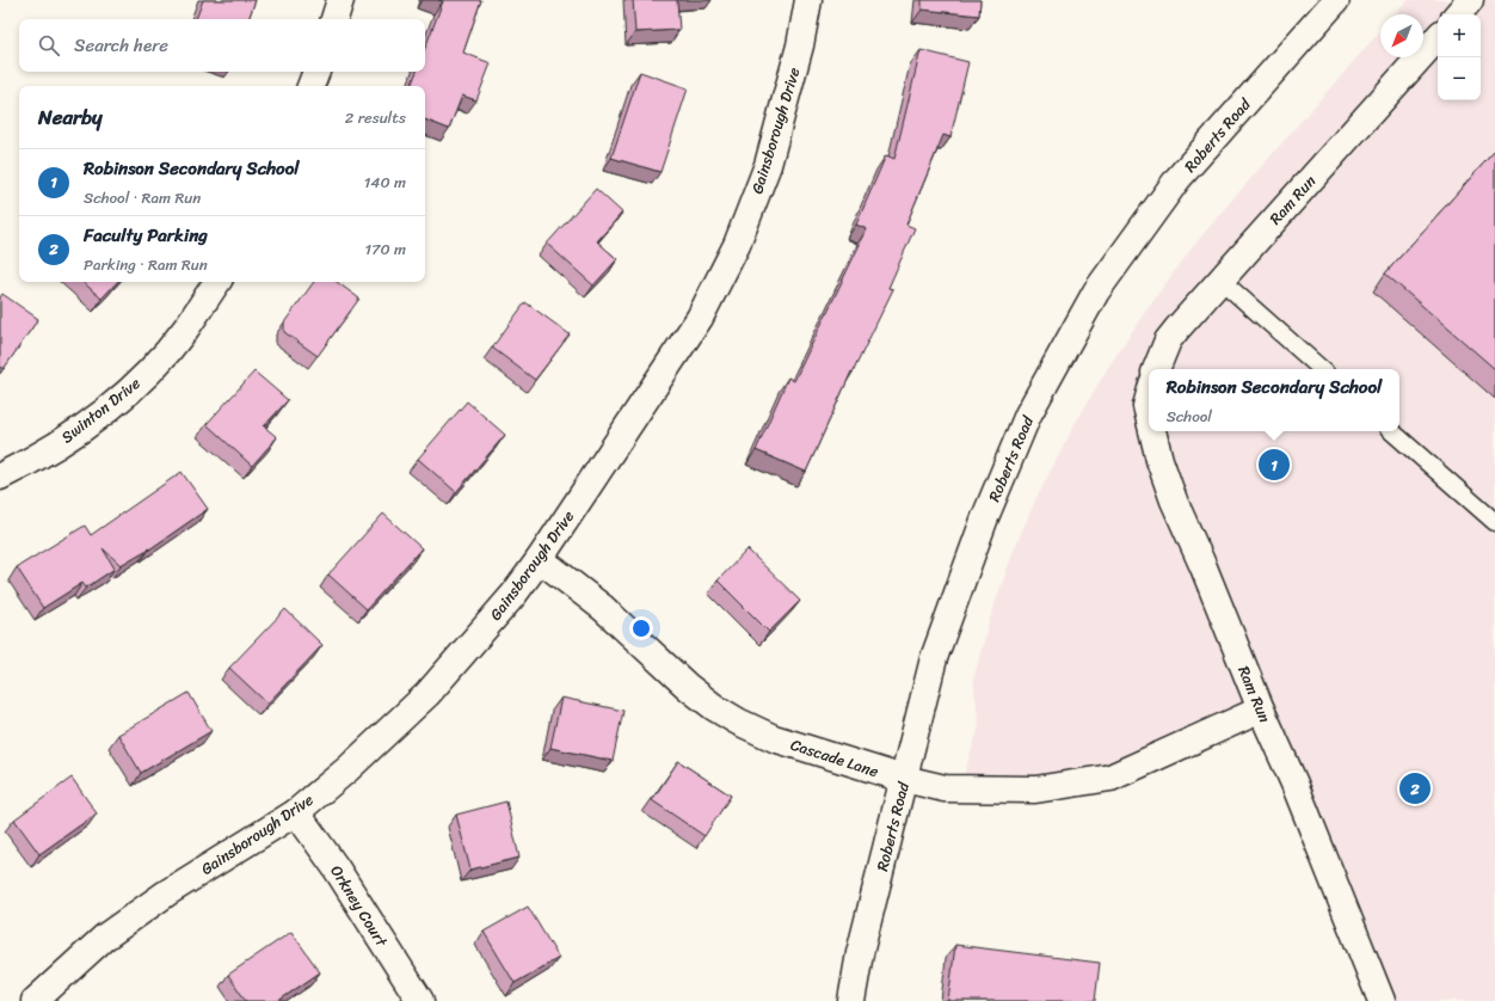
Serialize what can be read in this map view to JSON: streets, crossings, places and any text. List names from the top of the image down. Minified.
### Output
{"streets":{"street":["Gainsborough Drive","Roberts Road","Ram Run","Swinton Drive","Cascade Lane","Orkney Court"]},"crossings":[["Gainsborough Drive","Cascade Lane"],["Gainsborough Drive","Orkney Court"],["Roberts Road","Cascade Lane"],["Ram Run","Cascade Lane"]],"north":"bottom left","page":{"map_buttons":["+","−"],"search":"Search here","heading":["Nearby","2 results"],"list":[{"mark":"1","name":"Robinson Secondary School","note":"School · Ram Run","value":"140 m"},{"mark":"2","name":"Faculty Parking","note":"Parking · Ram Run","value":"170 m"}],"popup":["Robinson Secondary School","School"],"pins":["1","2"]}}
